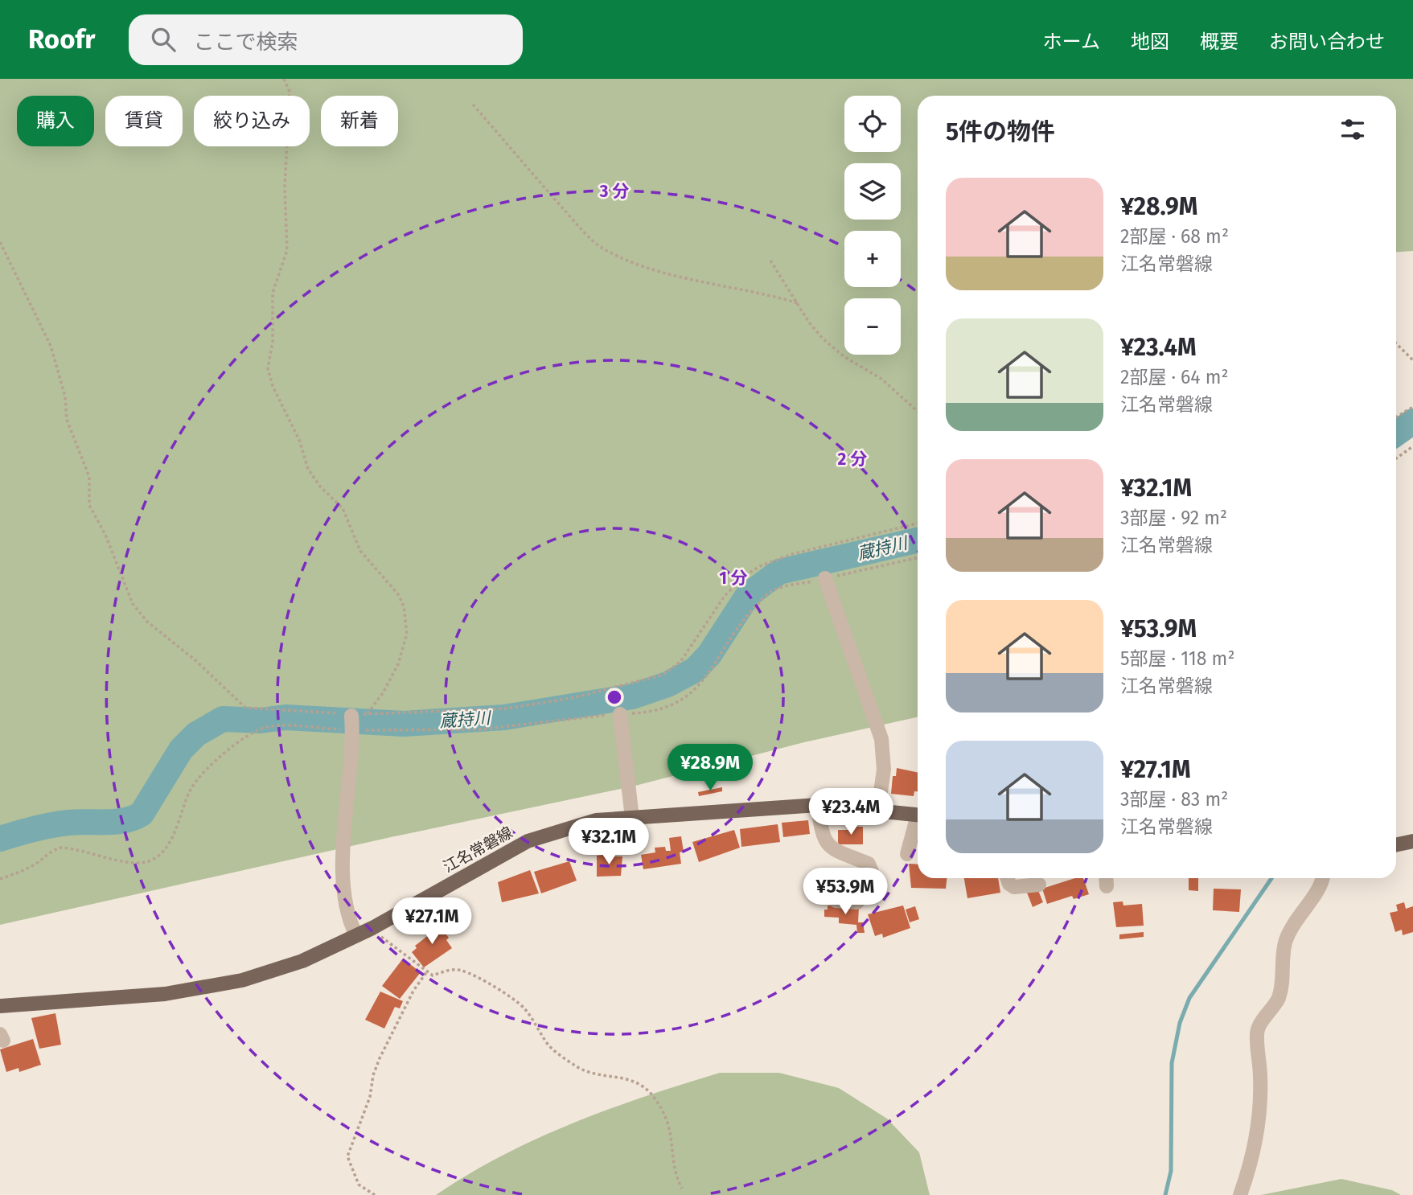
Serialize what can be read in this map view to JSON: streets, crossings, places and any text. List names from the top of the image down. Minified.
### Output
{"streets":{"main road":["江名常磐線"]},"water":["蔵持川"],"page":{"header":"Roofr","search":"ここで検索","nav":["ホーム","地図","概要","お問い合わせ"],"map_buttons":["+","−"],"chip":["購入","賃貸","絞り込み","新着"],"heading":"5件の物件","list":[{"name":"¥28.9M","note":"2部屋 · 68 m² · 江名常磐線"},{"name":"¥23.4M","note":"2部屋 · 64 m² · 江名常磐線"},{"name":"¥32.1M","note":"3部屋 · 92 m² · 江名常磐線"},{"name":"¥53.9M","note":"5部屋 · 118 m² · 江名常磐線"},{"name":"¥27.1M","note":"3部屋 · 83 m² · 江名常磐線"}],"price":["¥28.9M","¥23.4M","¥32.1M","¥53.9M","¥27.1M"]},"rings":["3 分","2 分","1 分"]}
